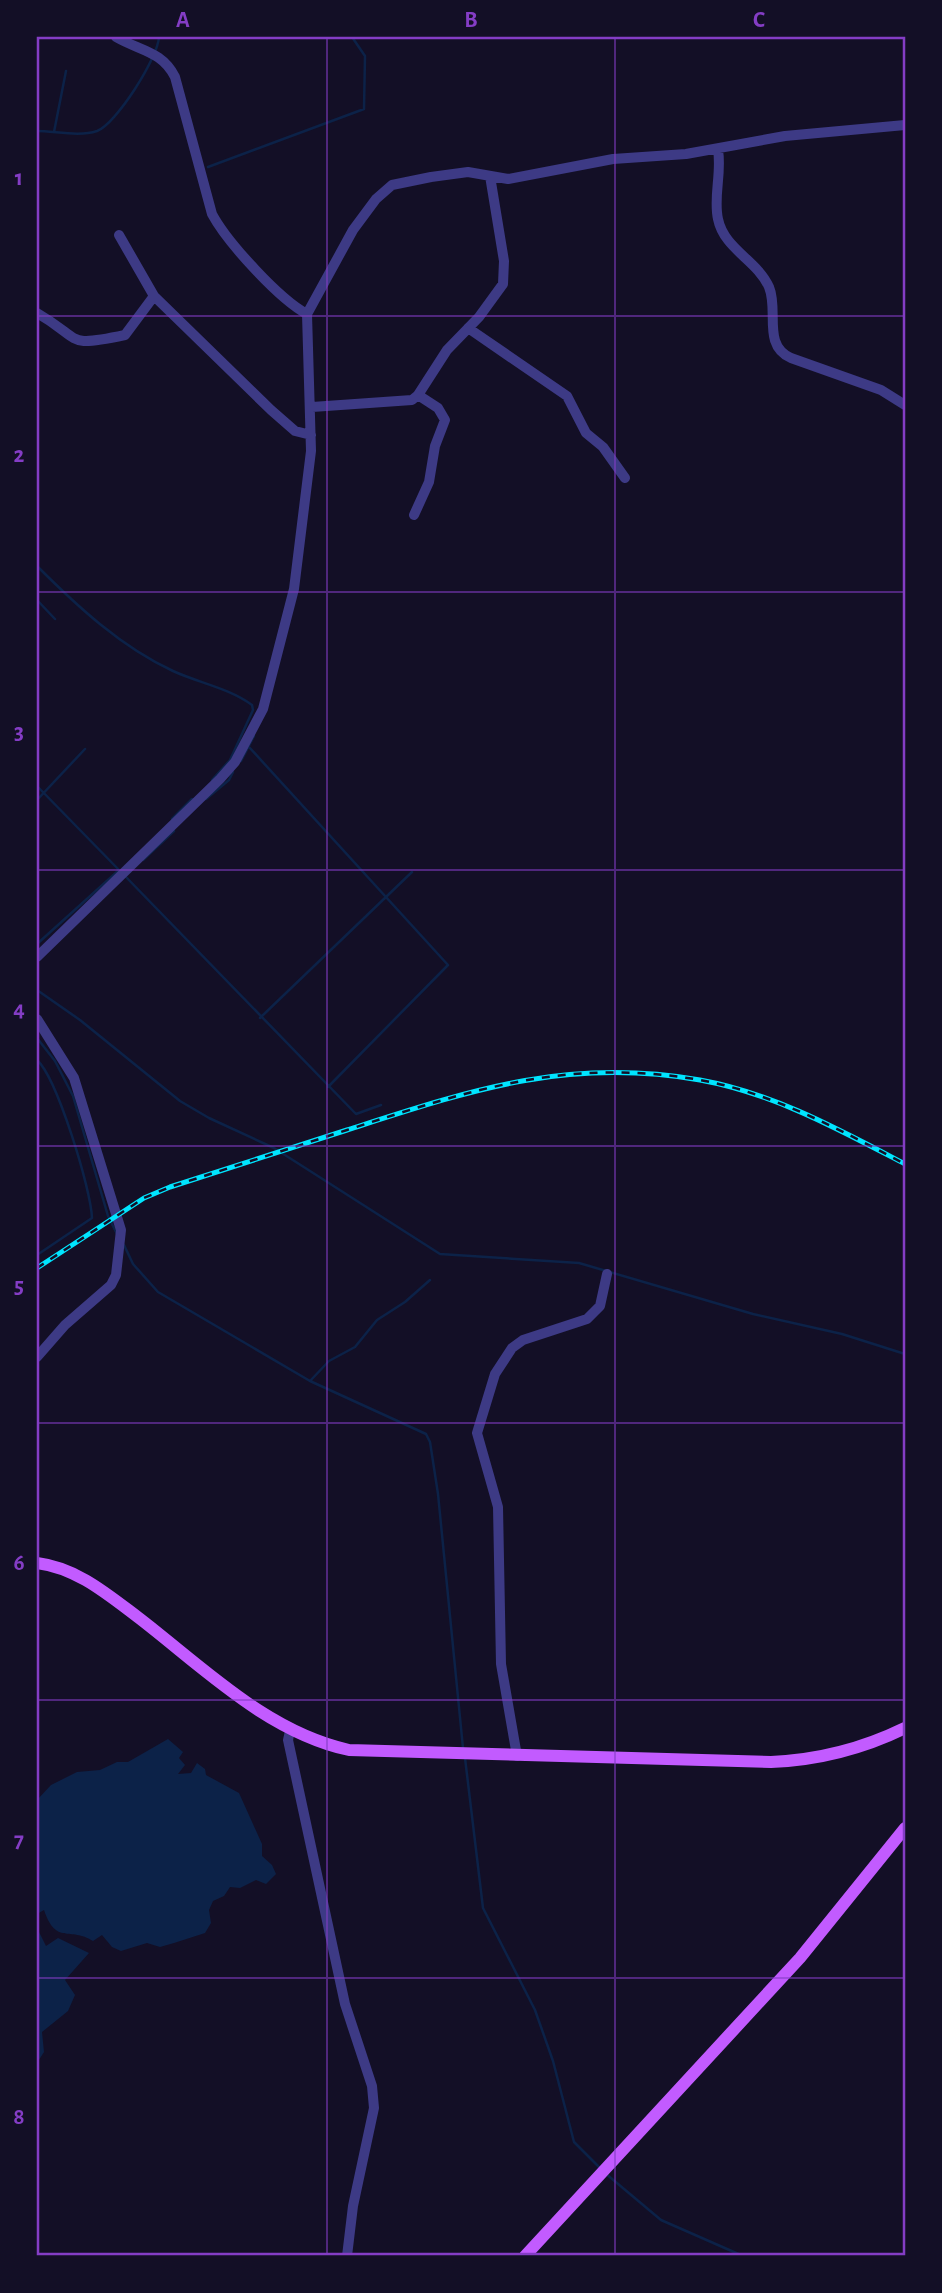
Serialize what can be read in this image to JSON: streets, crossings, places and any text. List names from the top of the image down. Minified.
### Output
{"grid":{"columns":["A","B","C"],"rows":["1","2","3","4","5","6","7","8"]}}
